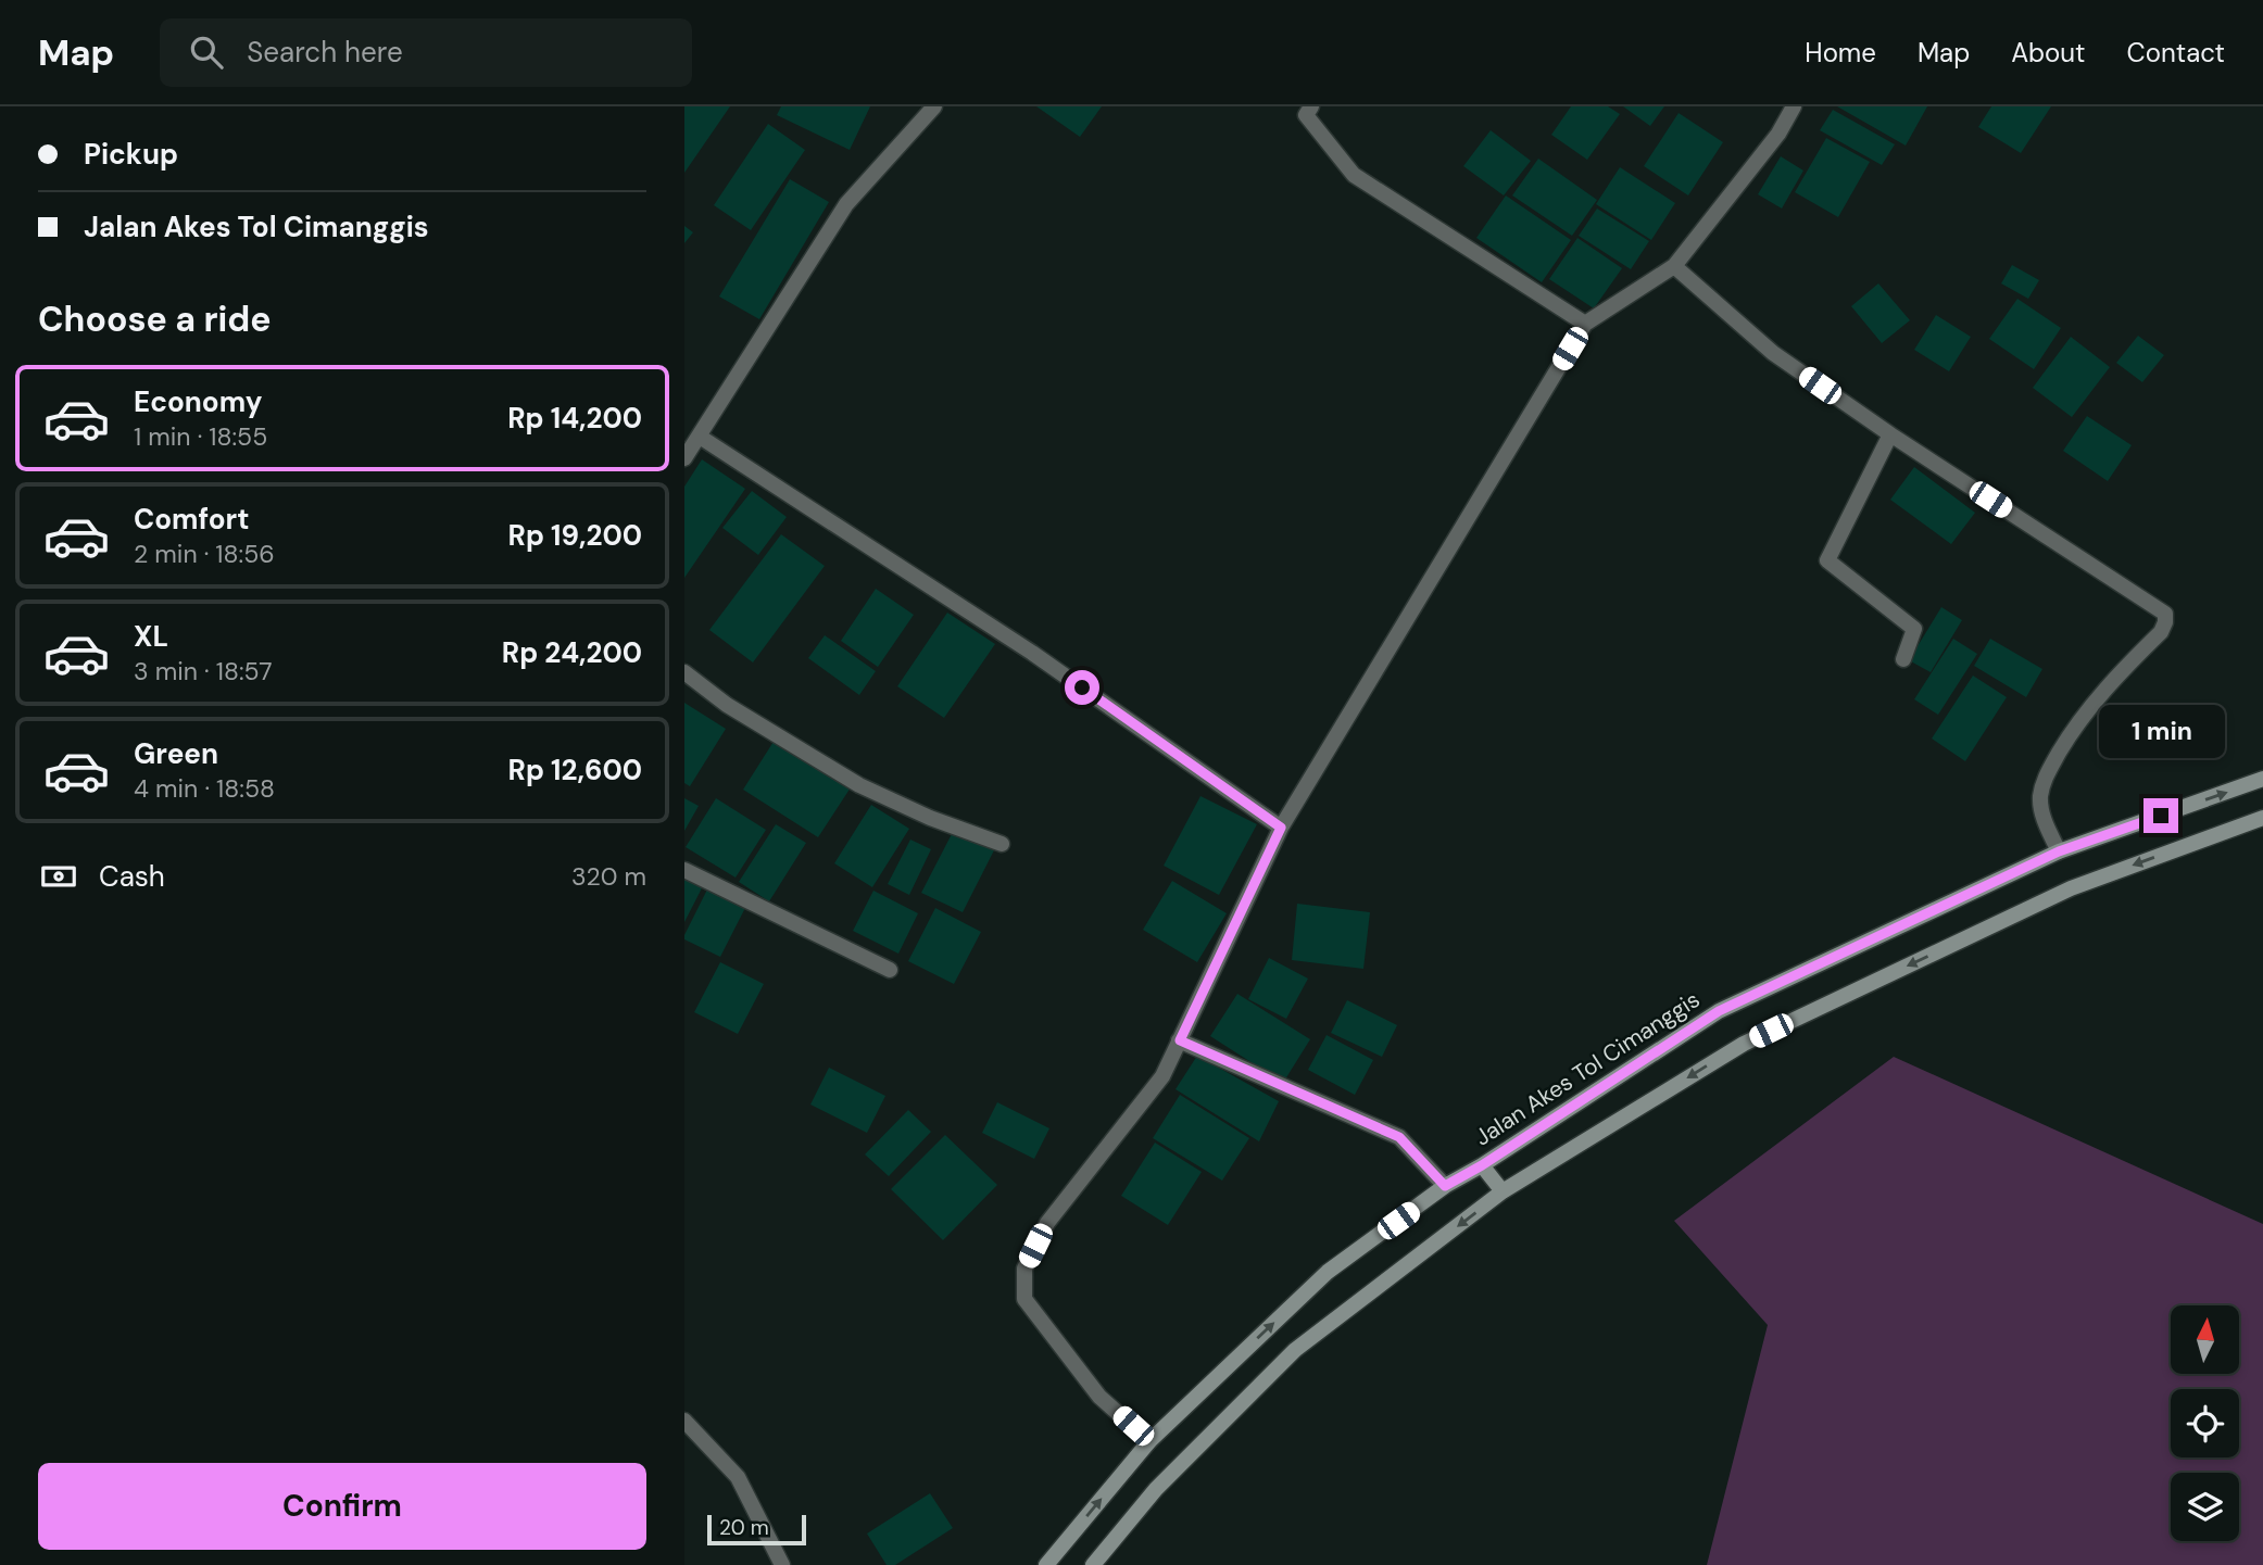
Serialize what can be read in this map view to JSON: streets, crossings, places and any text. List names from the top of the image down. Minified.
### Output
{"streets":{"main road":["Jalan Akes Tol Cimanggis"]},"scale_bar":"20 m","north":"top","page":{"header":"Map","search":"Search here","nav":["Home","Map","About","Contact"],"banner":["Pickup","Jalan Akes Tol Cimanggis"],"heading":"Choose a ride","list":[{"name":"Economy","note":"1 min · 18:55","value":"Rp 14,200"},{"name":"Comfort","note":"2 min · 18:56","value":"Rp 19,200"},{"name":"XL","note":"3 min · 18:57","value":"Rp 24,200"},{"name":"Green","note":"4 min · 18:58","value":"Rp 12,600"}],"bubble":"1 min","pay":["Cash","320 m"],"buttons":"Confirm","scale":"20 m"}}
